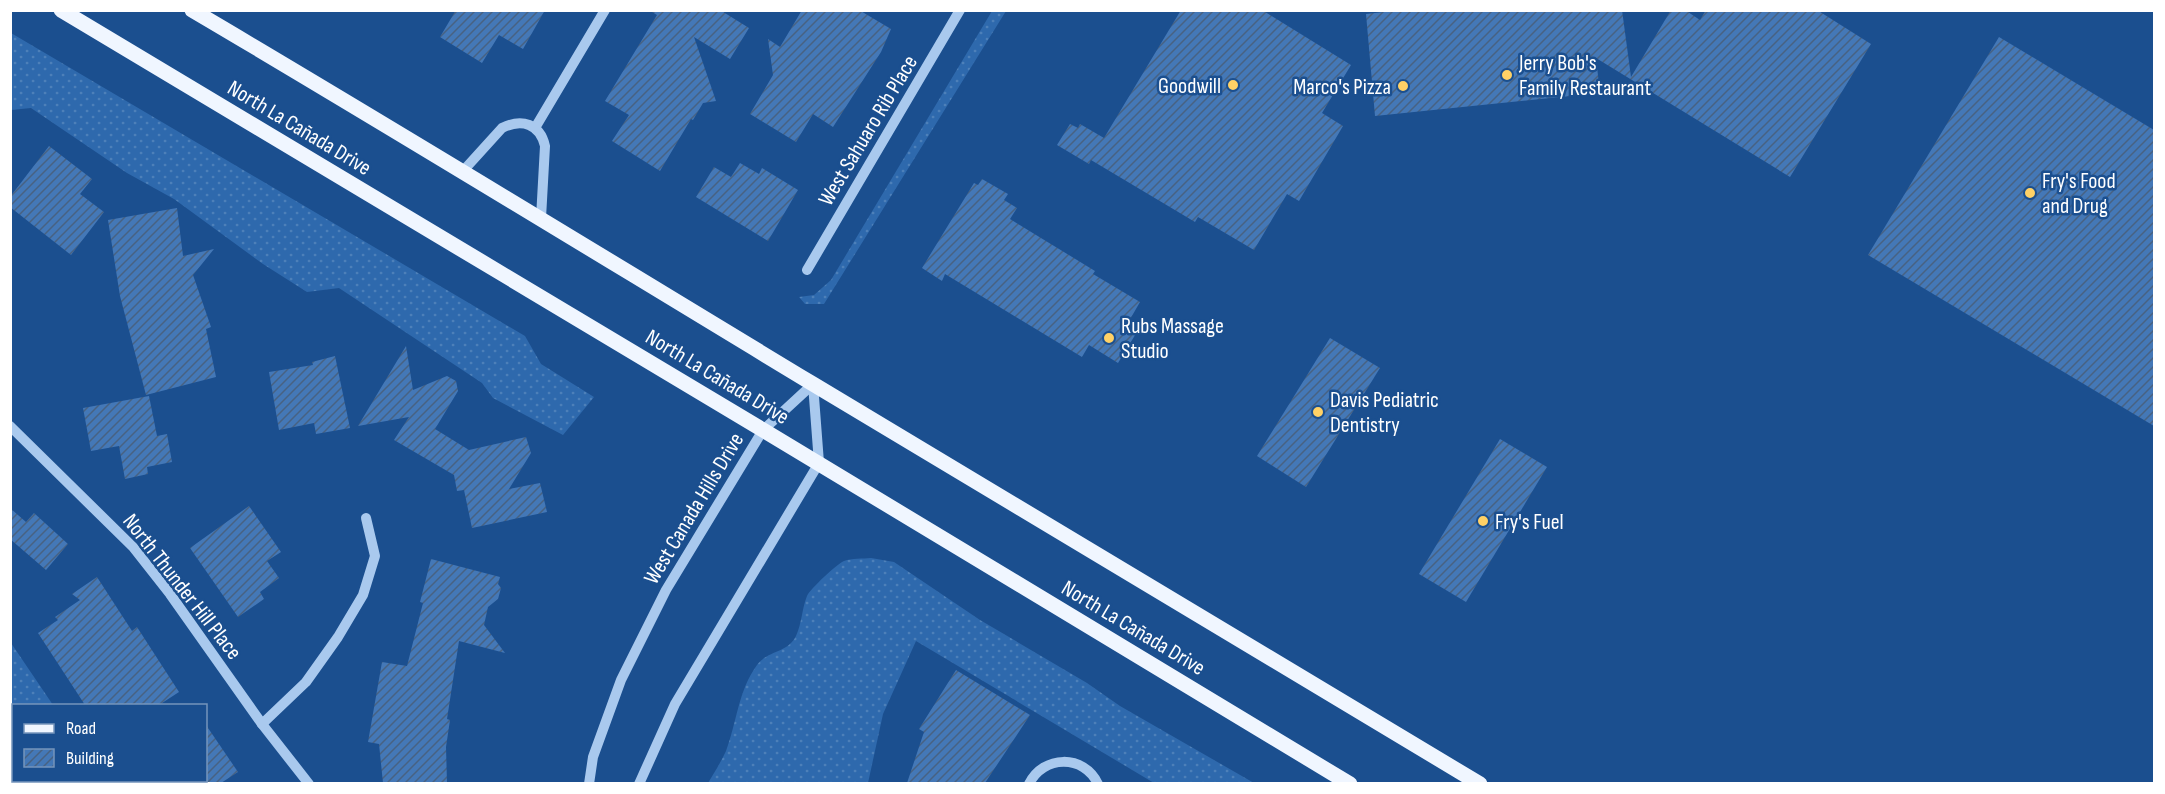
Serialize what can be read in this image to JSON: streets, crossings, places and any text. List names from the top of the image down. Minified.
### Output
{"streets":{"main road":["North La Cañada Drive"],"street":["West Sahuaro Rib Place","West Canada Hills Drive","North Thunder Hill Place"]},"crossings":[["North La Cañada Drive","West Canada Hills Drive"]],"places":["Jerry Bob's Family Restaurant","Goodwill","Marco's Pizza","Fry's Food and Drug","Rubs Massage Studio","Davis Pediatric Dentistry","Fry's Fuel"],"legend":["Road","Building"]}
